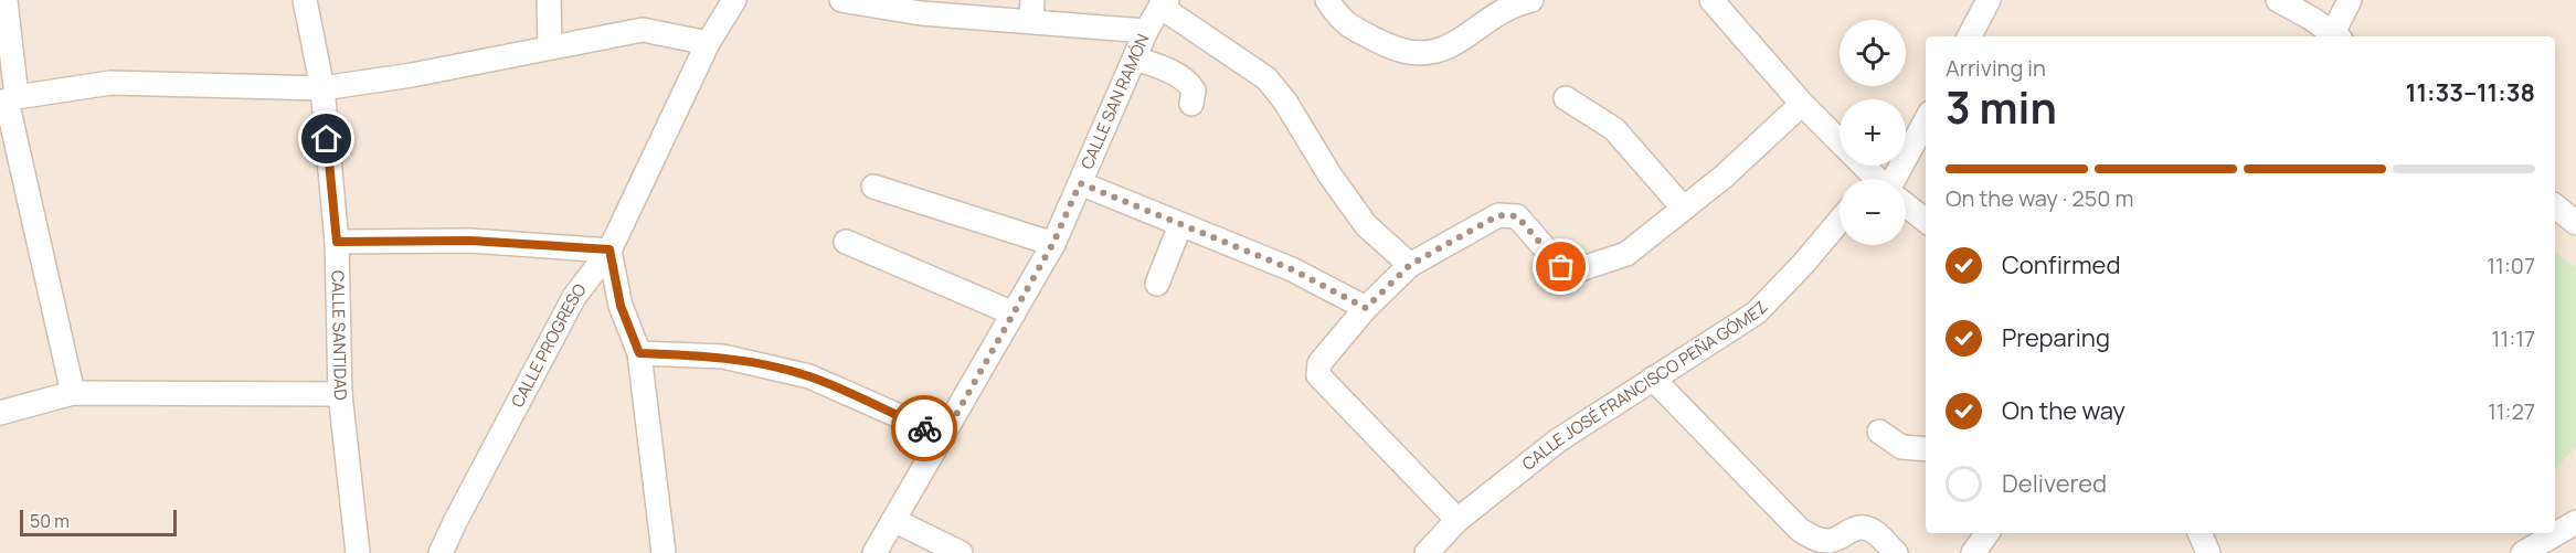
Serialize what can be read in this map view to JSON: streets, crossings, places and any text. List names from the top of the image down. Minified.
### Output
{"streets":{"street":["CALLE SAN RAMÓN","CALLE SANTIDAD","CALLE PROGRESO","CALLE JOSÉ FRANCISCO PEÑA GÓMEZ"]},"scale_bar":"50 m","page":{"map_buttons":["+","−"],"heading":["3 min","Arriving in","11:33–11:38"],"bar":"On the way · 250 m","list":[["Confirmed","11:07"],["Preparing","11:17"],["On the way","11:27"],"Delivered"],"scale":"50 m"}}
